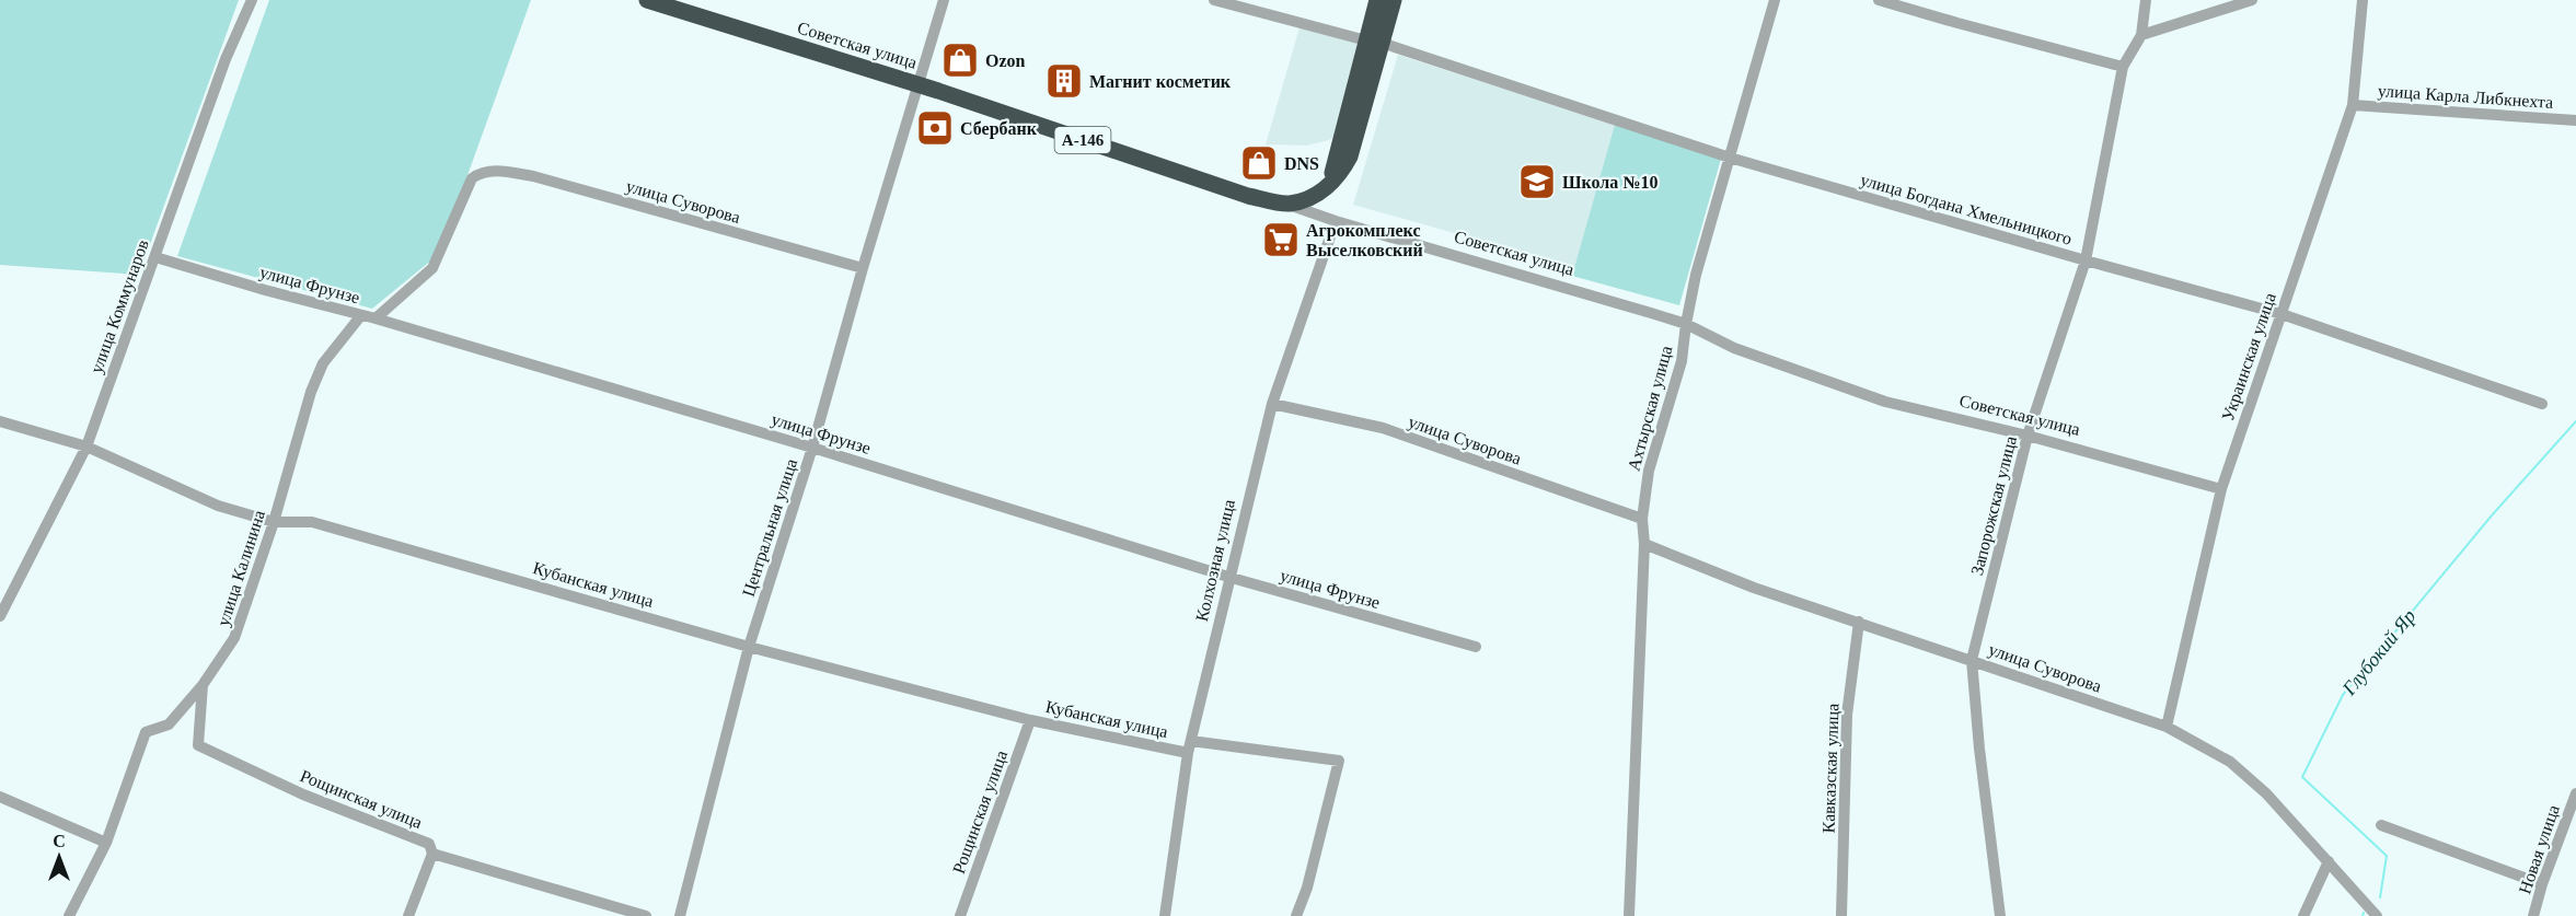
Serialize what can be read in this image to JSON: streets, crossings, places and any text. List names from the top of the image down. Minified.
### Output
{"streets":{"highway":["Советская улица","А-146"],"street":["улица Карла Либкнехта","улица Суворова","улица Богдана Хмельницкого","улица Фрунзе","улица Коммунаров","Украинская улица","Ахтырская улица","Запорожская улица","Центральная улица","Колхозная улица","улица Калинина","Кубанская улица","Кавказская улица","Рощинская улица","Новая улица"]},"crossings":[["Советская улица","Украинская улица"],["Советская улица","Ахтырская улица"],["Советская улица","Запорожская улица"],["Советская улица","Центральная улица"],["Советская улица","Колхозная улица"],["улица Карла Либкнехта","Украинская улица"],["улица Суворова","улица Фрунзе"],["улица Суворова","Украинская улица"],["улица Суворова","Ахтырская улица"],["улица Суворова","Запорожская улица"],["улица Суворова","Центральная улица"],["улица Суворова","Колхозная улица"],["улица Суворова","Кавказская улица"],["улица Богдана Хмельницкого","Украинская улица"],["улица Богдана Хмельницкого","Ахтырская улица"],["улица Богдана Хмельницкого","Запорожская улица"],["улица Фрунзе","улица Коммунаров"],["улица Фрунзе","Центральная улица"],["улица Фрунзе","Колхозная улица"],["улица Фрунзе","улица Калинина"],["улица Коммунаров","Кубанская улица"],["Центральная улица","Кубанская улица"],["Колхозная улица","Кубанская улица"],["улица Калинина","Кубанская улица"],["улица Калинина","Рощинская улица"],["Кубанская улица","Рощинская улица"]],"water":["Глубокий Яр"],"places":{"shop":["Ozon","DNS"],"building":["Магнит косметик"],"bank":["Сбербанк"],"school or university":["Школа №10"],"supermarket":["Агрокомплекс Выселковский"]},"north":"top"}
